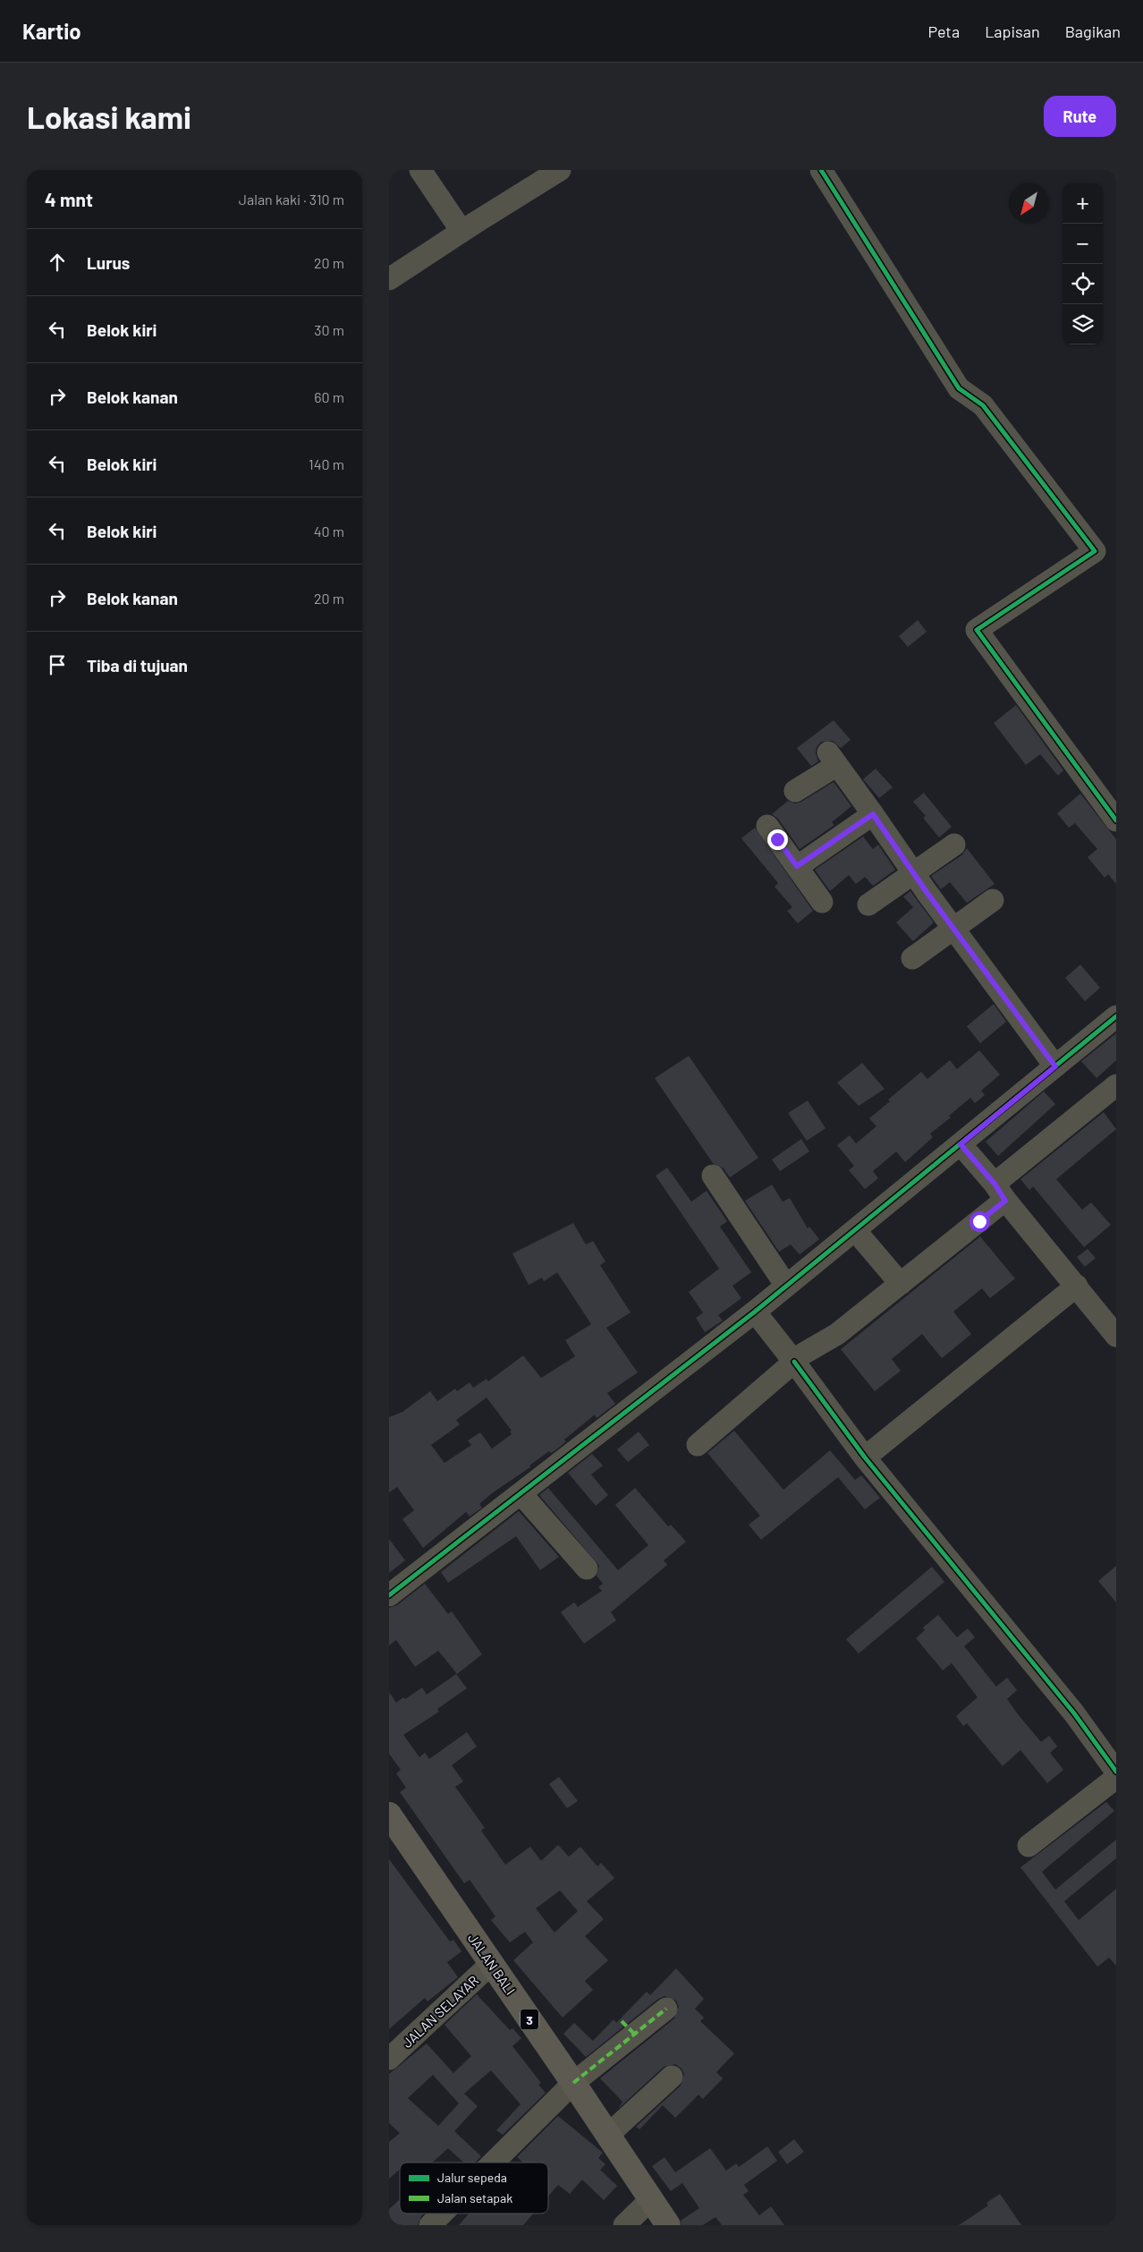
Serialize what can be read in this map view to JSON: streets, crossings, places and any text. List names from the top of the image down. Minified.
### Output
{"streets":{"highway":["JALAN BALI","3"],"street":["JALAN SELAYAR"]},"crossings":[["JALAN BALI","JALAN SELAYAR"]],"legend":["Jalur sepeda","Jalan setapak"],"north":"bottom left","page":{"header":"Kartio","nav":["Peta","Lapisan","Bagikan"],"buttons":"Rute","title":"Lokasi kami","heading":["4 mnt","Jalan kaki · 310 m"],"map_buttons":["+","−"],"list":[["Lurus","20 m"],["Belok kiri","30 m"],["Belok kanan","60 m"],["Belok kiri","140 m"],["Belok kiri","40 m"],["Belok kanan","20 m"],"Tiba di tujuan"]}}
